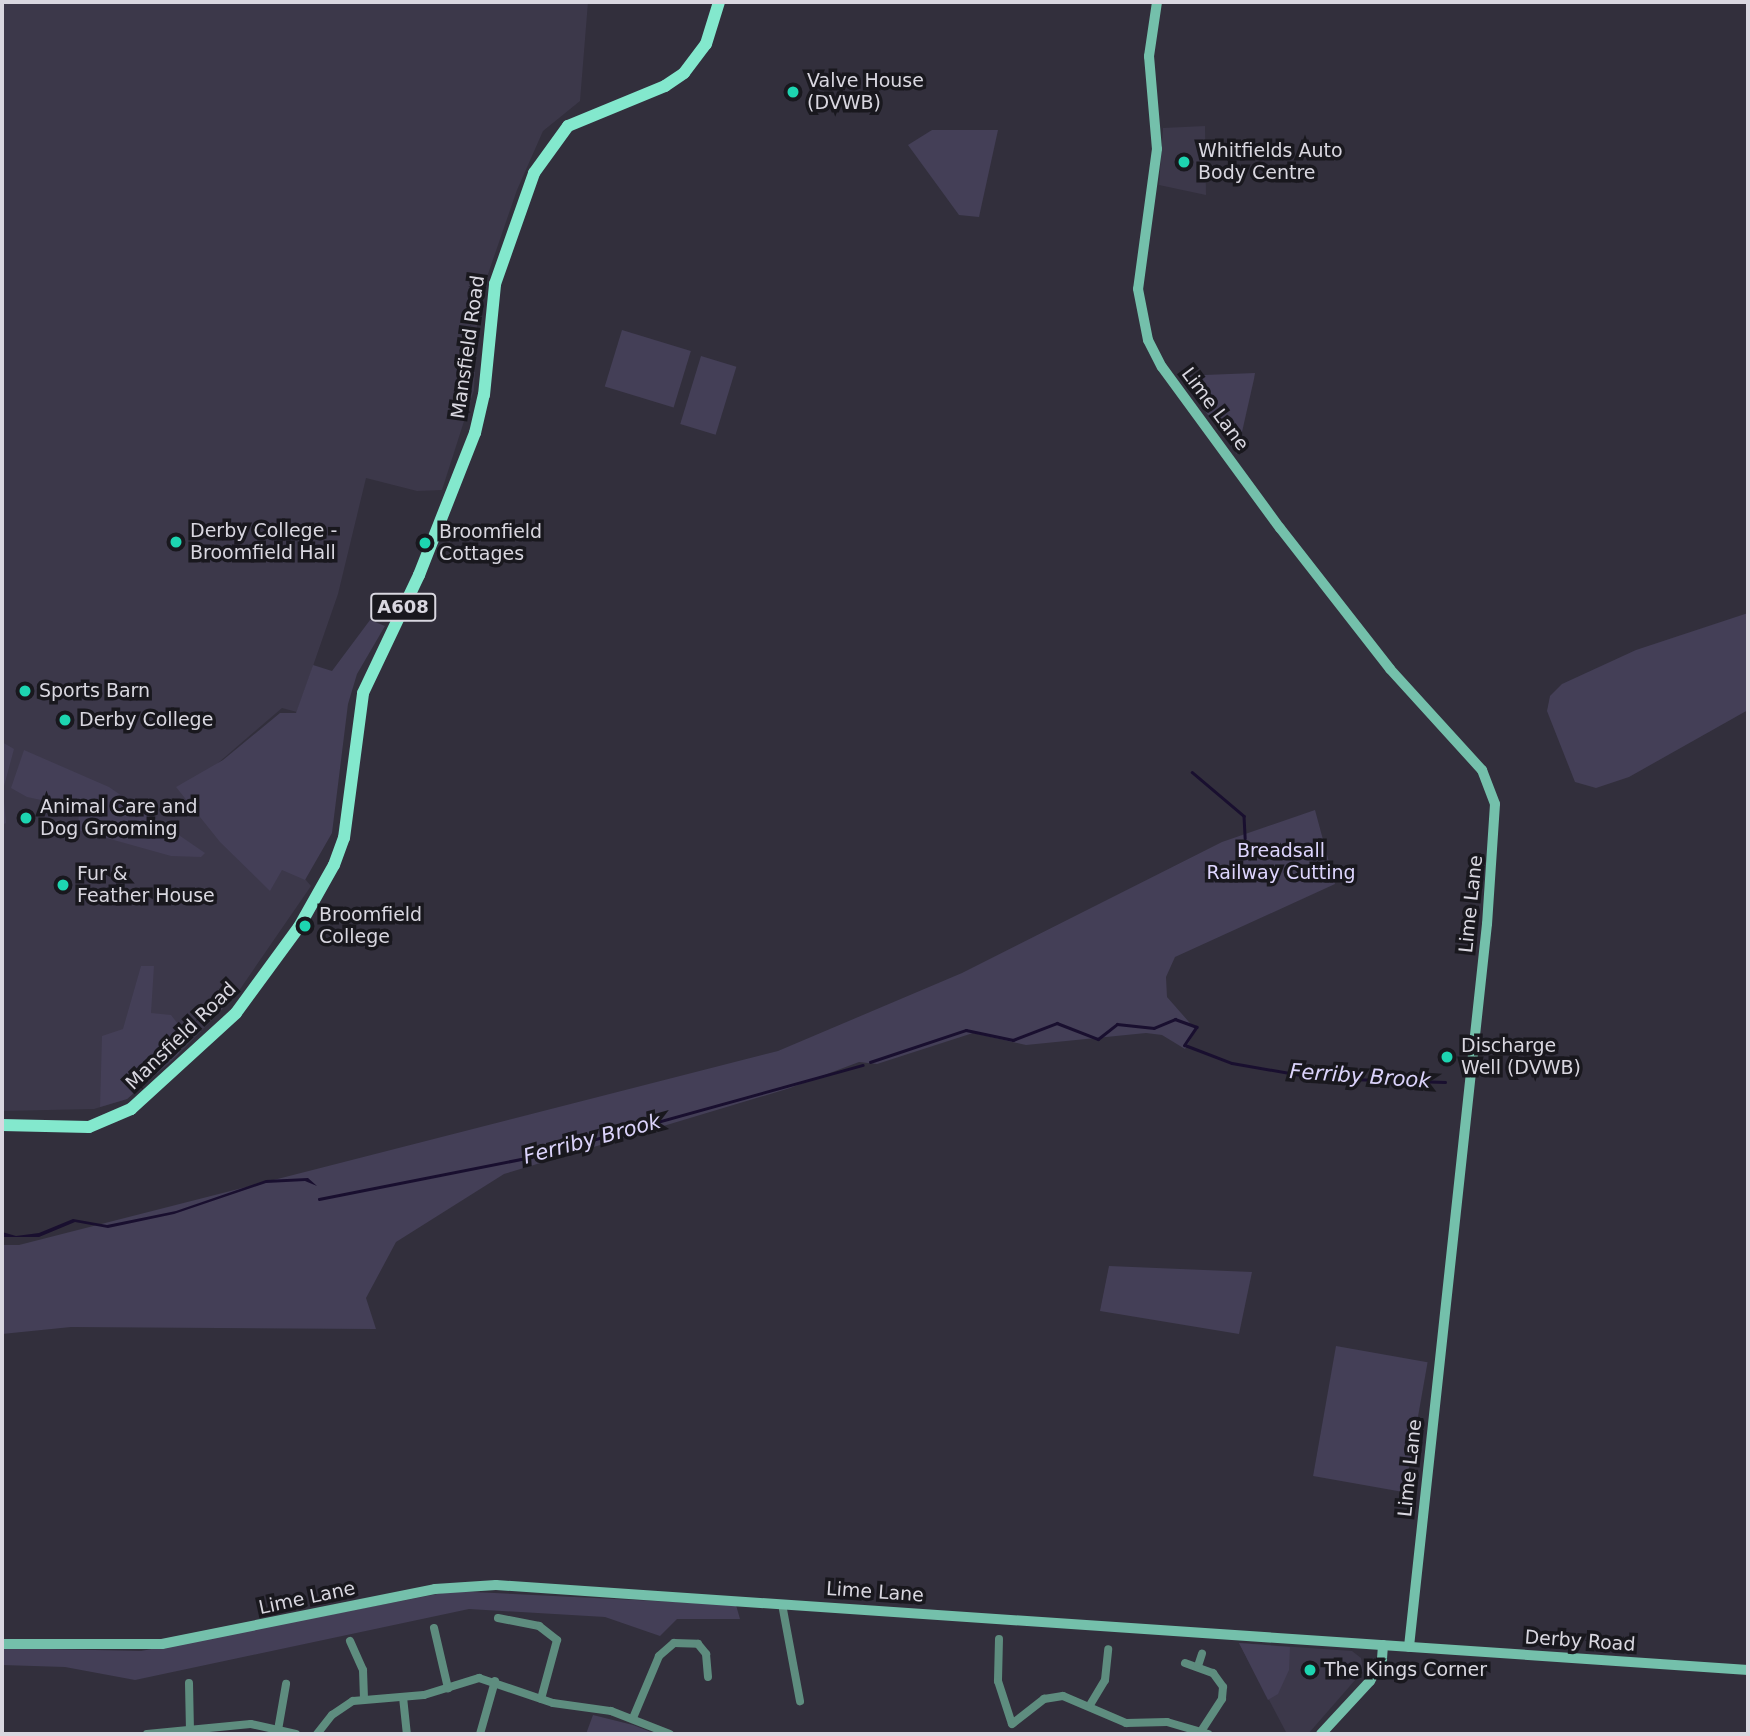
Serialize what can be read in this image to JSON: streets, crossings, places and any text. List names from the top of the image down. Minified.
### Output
{"streets":{"main road":["Mansfield Road","A608"],"street":["Lime Lane","Derby Road"]},"crossings":[["Lime Lane","Derby Road"]],"water":["Ferriby Brook"],"parks":["Breadsall Railway Cutting"],"places":["Valve House (DVWB)","Whitfields Auto Body Centre","Derby College - Broomfield Hall","Broomfield Cottages","Sports Barn","Derby College","Animal Care and Dog Grooming","Fur & Feather House","Broomfield College","Discharge Well (DVWB)","The Kings Corner"]}
